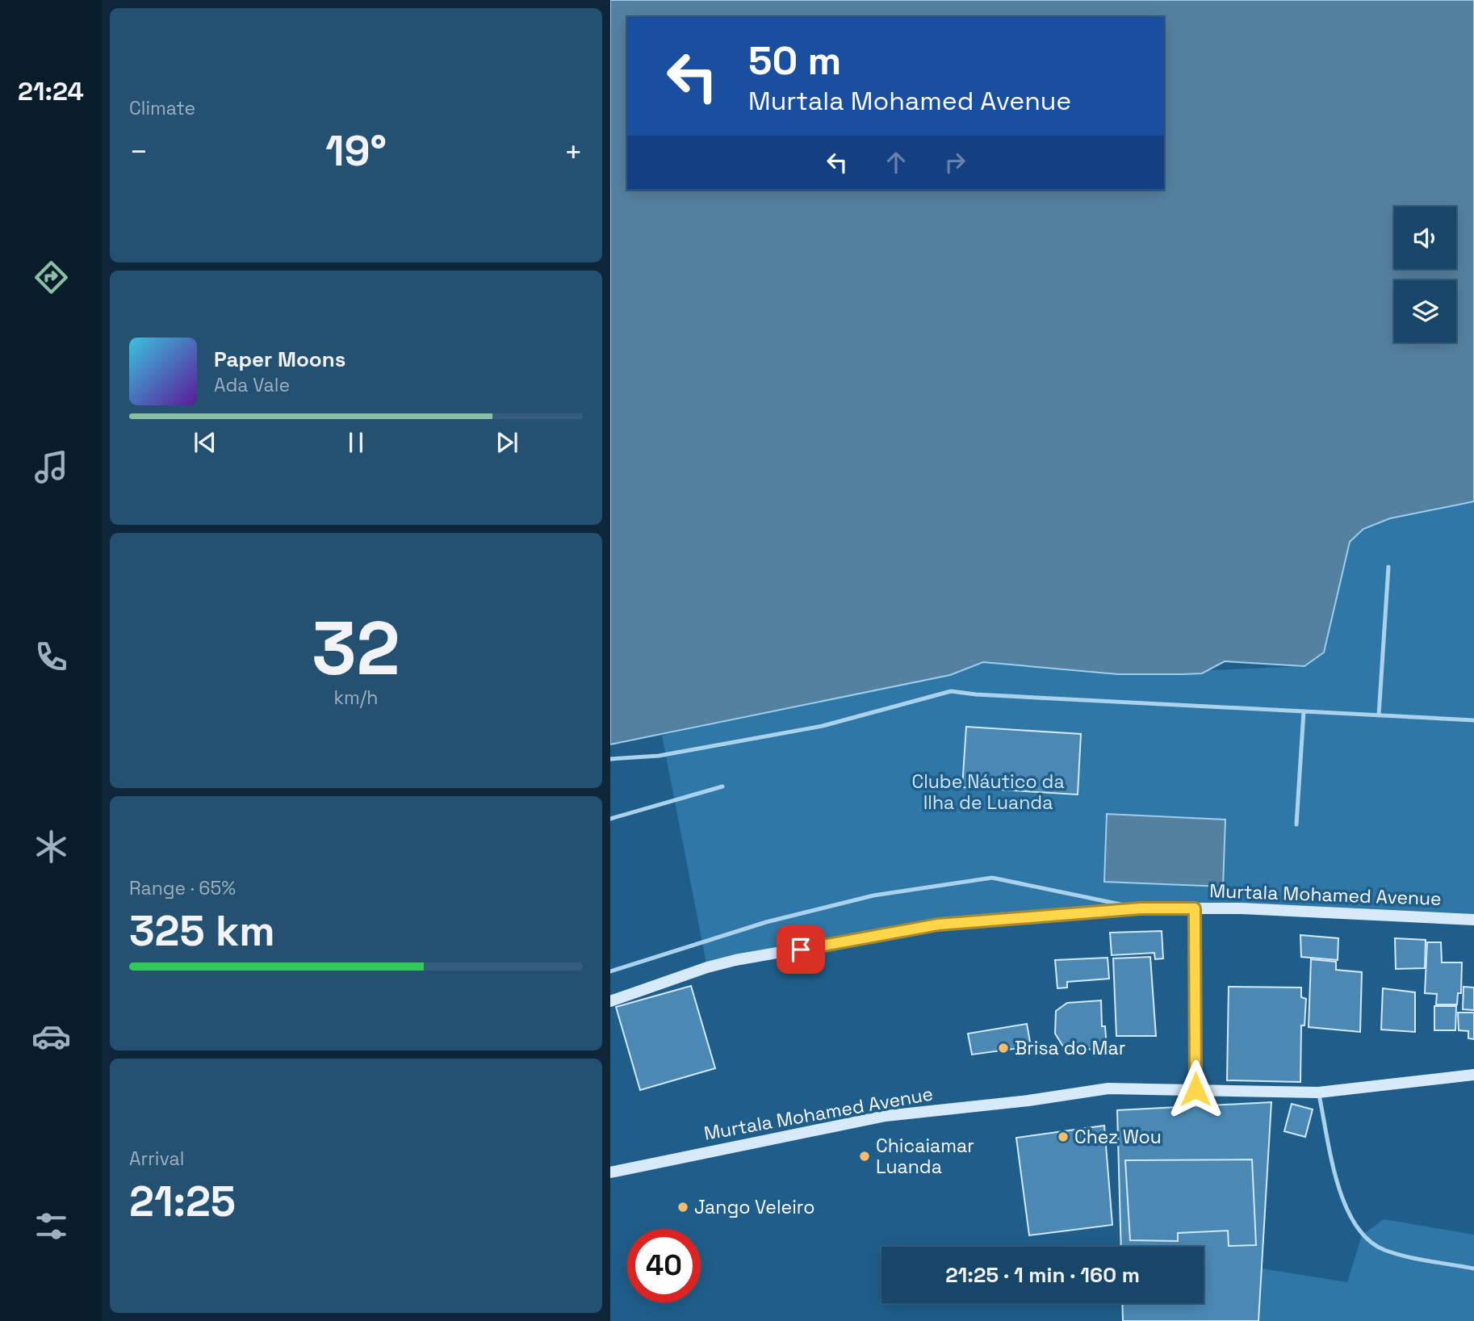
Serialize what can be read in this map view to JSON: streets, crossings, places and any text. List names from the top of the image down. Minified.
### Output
{"streets":{"street":["Murtala Mohamed Avenue"]},"parks":["Clube Náutico da Ilha de Luanda"],"places":["Brisa do Mar","Chez Wou","Chicaiamar Luanda","Jango Veleiro"],"page":{"tabs":"21:24","tile":["Climate",["32","km/h"],["Range · 65%","325 km"],["Arrival","21:25"]],"turn":["50 m","Murtala Mohamed Avenue"],"heat":["−","19°","+"],"song":["Paper Moons","Ada Vale"],"limit":"40","trip":"21:25 · 1 min · 160 m"}}
